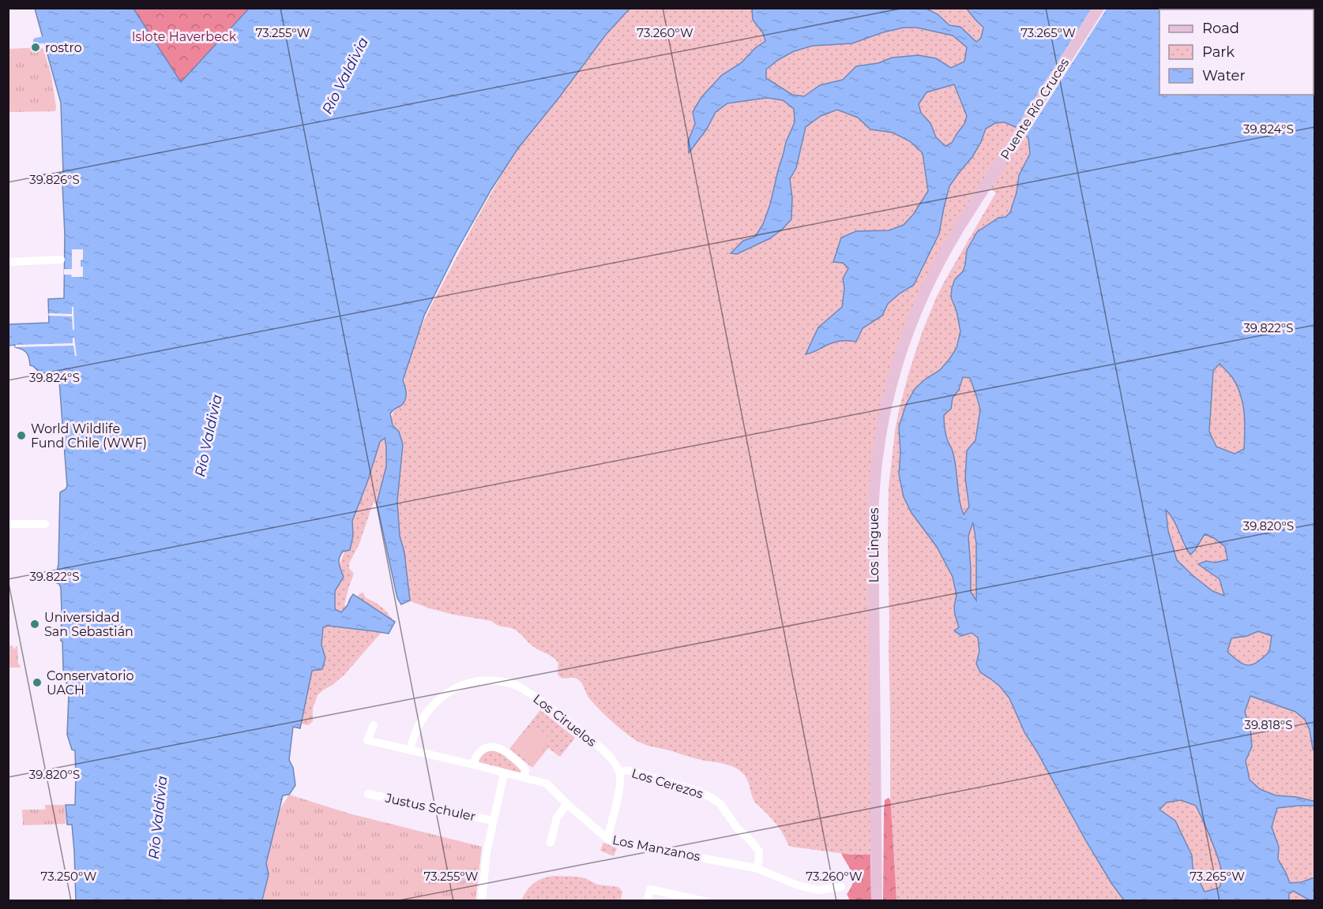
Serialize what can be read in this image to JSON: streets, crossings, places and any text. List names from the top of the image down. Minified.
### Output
{"streets":{"main road":["Puente Río Cruces","Los Lingues"],"street":["Los Ciruelos","Los Cerezos","Justus Schuler","Los Manzanos"]},"crossings":[["Puente Río Cruces","Los Lingues"],["Los Ciruelos","Los Cerezos"],["Los Ciruelos","Los Manzanos"],["Los Cerezos","Los Manzanos"]],"water":["Río Valdivia"],"parks":["Islote Haverbeck"],"places":["rostro","World Wildlife Fund Chile (WWF)","Universidad San Sebastián","Conservatorio UACH"],"legend":["Road","Park","Water"],"coordinates":["73.255°W","73.260°W","73.265°W","39.824°S","39.826°S","39.822°S","39.820°S","39.818°S","73.250°W"]}
